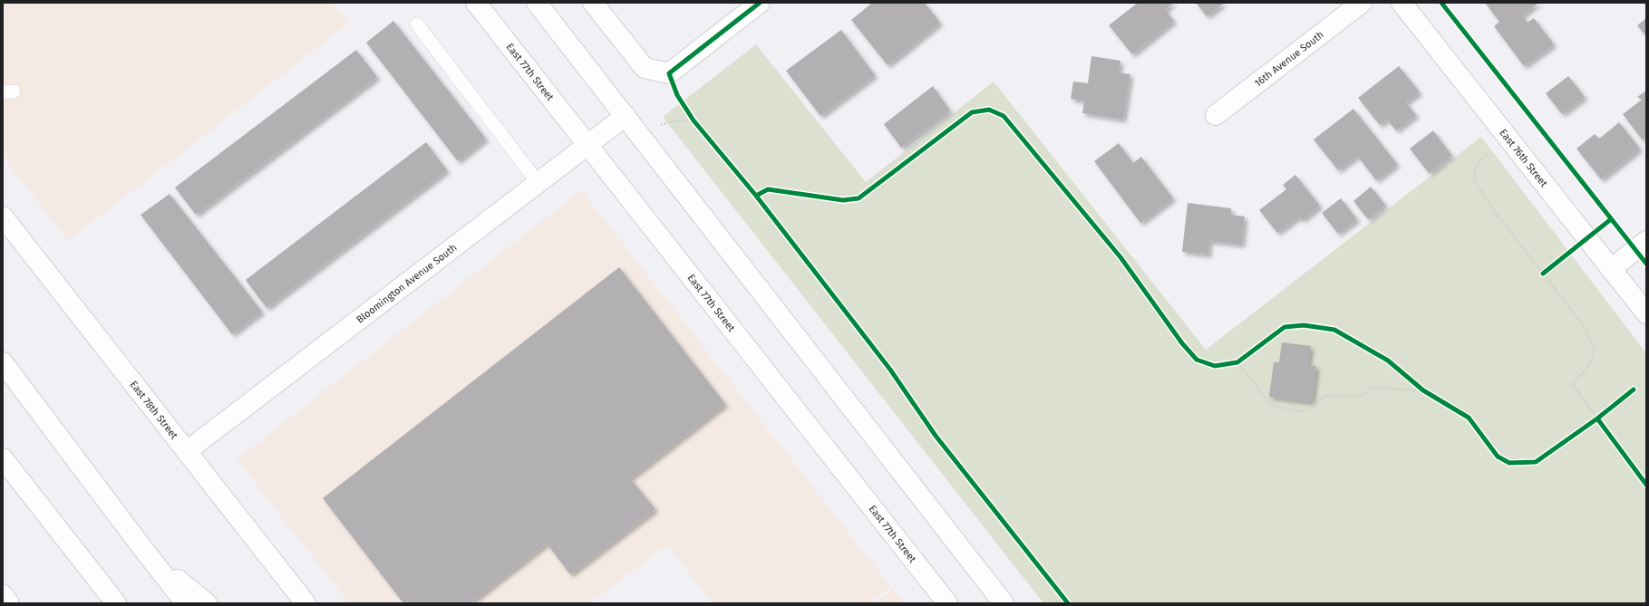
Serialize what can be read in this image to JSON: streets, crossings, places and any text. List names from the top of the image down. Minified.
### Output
{"streets":{"main road":["16th Avenue South","East 77th Street","East 76th Street","Bloomington Avenue South","East 78th Street"]},"crossings":[["East 77th Street","Bloomington Avenue South"],["Bloomington Avenue South","East 78th Street"]]}
